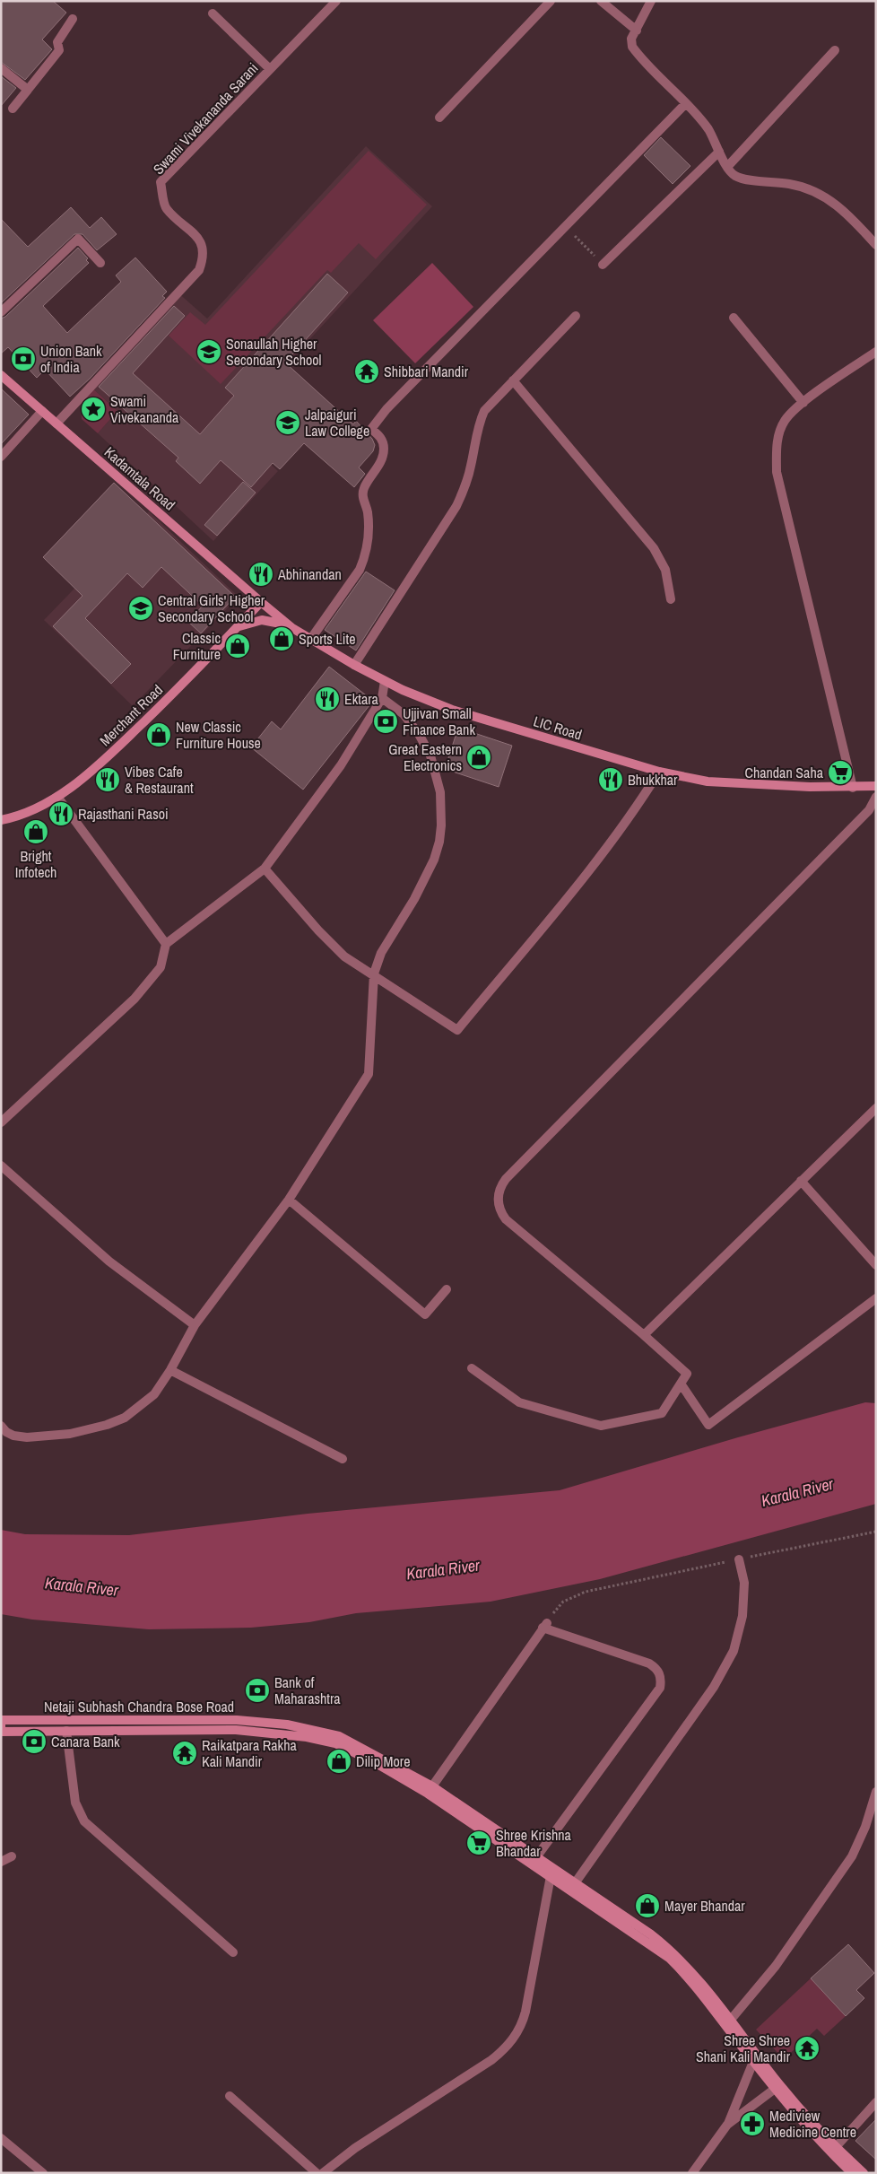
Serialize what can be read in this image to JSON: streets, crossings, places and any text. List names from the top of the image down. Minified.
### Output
{"streets":{"street":["Swami Vivekananda Sarani","Kadamtala Road","Merchant Road","LIC Road","Netaji Subhash Chandra Bose Road"]},"crossings":[["Swami Vivekananda Sarani","Kadamtala Road"],["Kadamtala Road","Merchant Road"],["Kadamtala Road","LIC Road"],["Merchant Road","LIC Road"]],"water":["Karala River"],"places":{"school or university":["Sonaullah Higher Secondary School","Jalpaiguri Law College","Central Girls' Higher Secondary School"],"bank":["Union Bank of India","Ujjivan Small Finance Bank","Bank of Maharashtra","Canara Bank"],"temple":["Shibbari Mandir","Raikatpara Rakha Kali Mandir","Shree Shree Shani Kali Mandir"],"place":["Swami Vivekananda"],"restaurant":["Abhinandan","Ektara","Vibes Cafe & Restaurant","Bhukkhar","Rajasthani Rasoi"],"shop":["Sports Lite","Classic Furniture","New Classic Furniture House","Great Eastern Electronics","Bright Infotech","Dilip More","Mayer Bhandar"],"supermarket":["Chandan Saha","Shree Krishna Bhandar"],"pharmacy":["Mediview Medicine Centre"]}}
